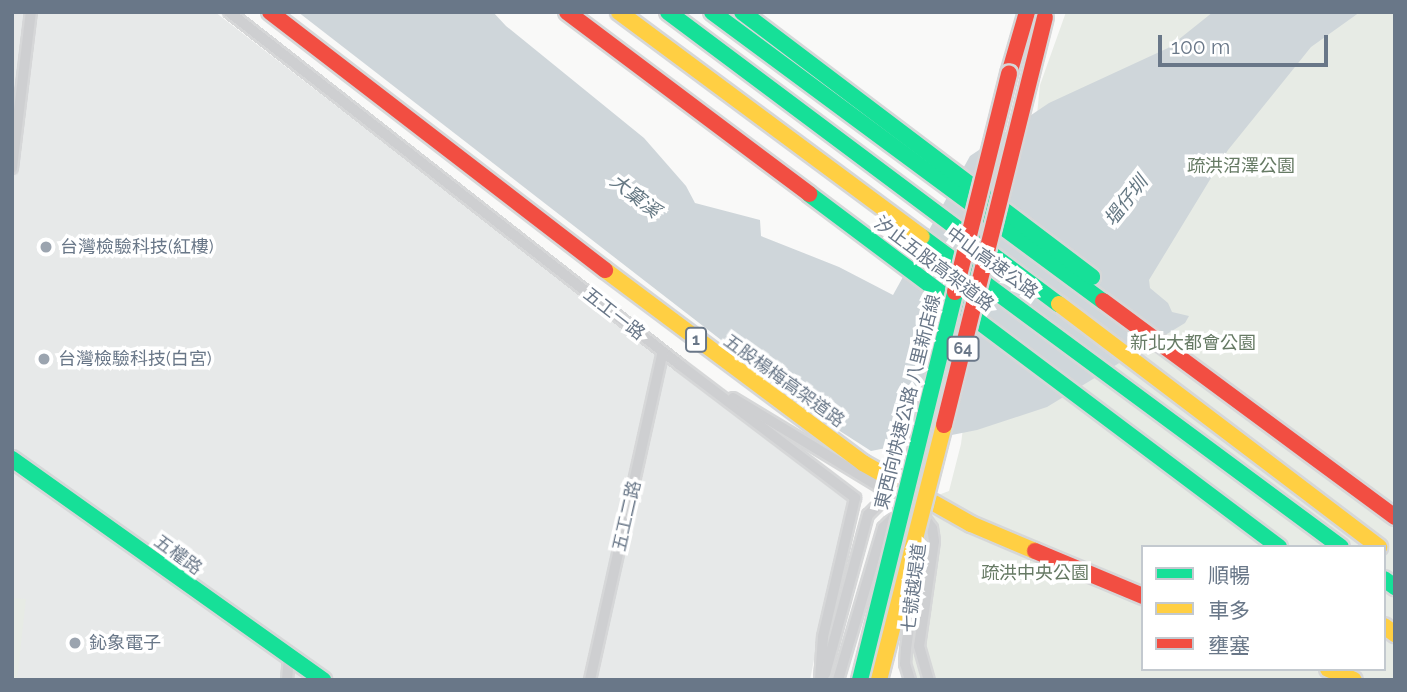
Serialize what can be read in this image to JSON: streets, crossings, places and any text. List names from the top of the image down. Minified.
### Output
{"streets":{"main road":["中山高速公路","汐止五股高架道路","1","64","五股楊梅高架道路","東西向快速公路 八里新店線","五權路"],"street":["五工一路","五工二路","七號越堤道"]},"crossings":[["五工一路","五工二路"],["五工一路","七號越堤道"]],"water":["大窠溪","塭仔圳"],"parks":["疏洪沼澤公園","新北大都會公園","疏洪中央公園"],"places":["台灣檢驗科技(紅樓)","台灣檢驗科技(白宮)","鈊象電子"],"legend":["順暢","車多","壅塞"],"scale_bar":"100 m"}
